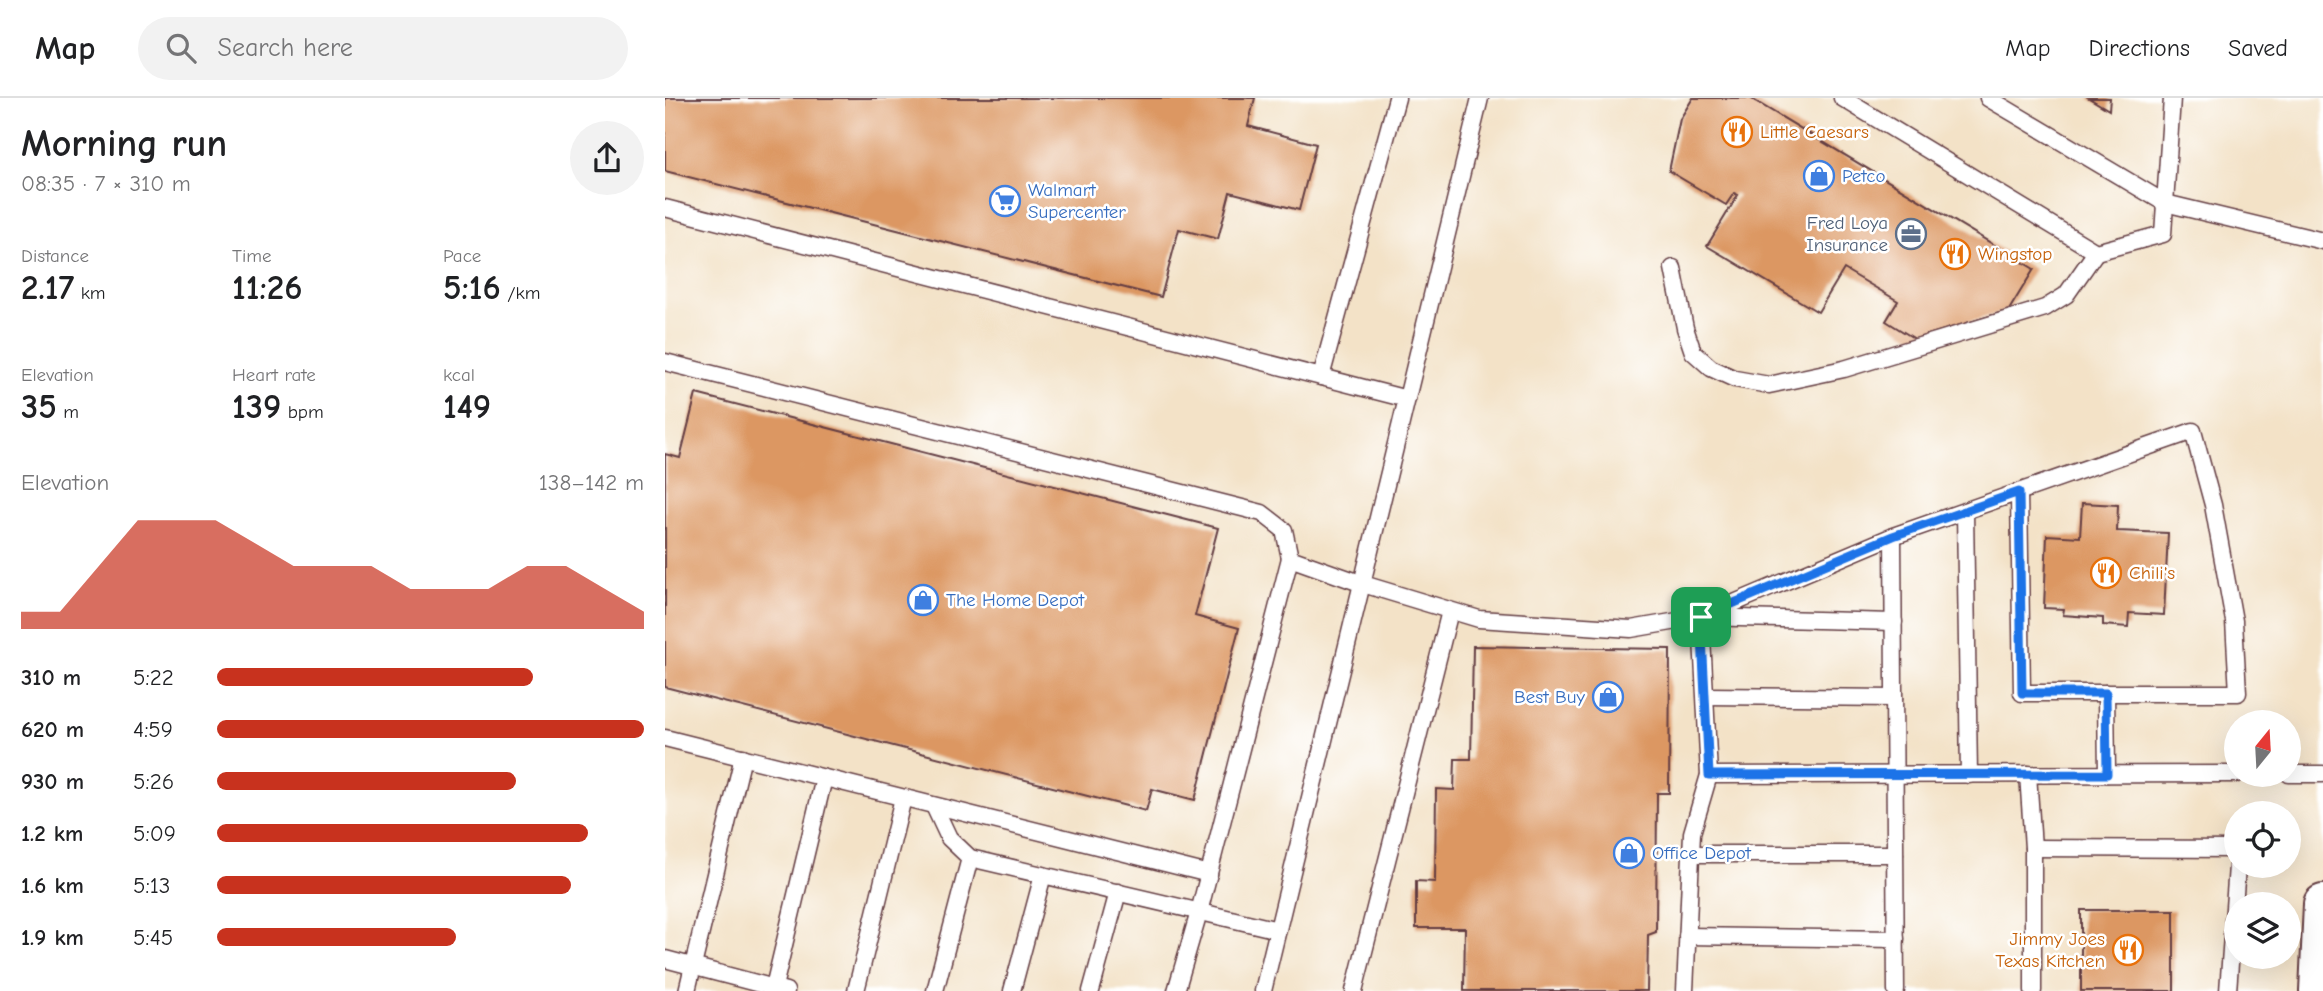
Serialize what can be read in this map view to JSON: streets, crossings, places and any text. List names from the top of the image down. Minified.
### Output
{"places":{"restaurant":["Little Caesars","Wingstop","Chili's","Jimmy Joes Texas Kitchen"],"shop":["Petco","The Home Depot","Best Buy","Office Depot"],"supermarket":["Walmart Supercenter"],"office":["Fred Loya Insurance"]},"north":"top","page":{"header":"Map","search":"Search here","nav":["Map","Directions","Saved"],"heading":["Morning run","08:35 · 7 × 310 m"],"stats":[["Distance","2.17 km"],["Time","11:26"],["Pace","5:16 /km"],["Elevation","35 m"],["Heart rate","139 bpm"],["kcal","149"]],"chart":["Elevation","138–142 m"],"list":[{"name":"310 m","note":"5:22"},{"name":"620 m","note":"4:59"},{"name":"930 m","note":"5:26"},{"name":"1.2 km","note":"5:09"},{"name":"1.6 km","note":"5:13"},{"name":"1.9 km","note":"5:45"}]}}
